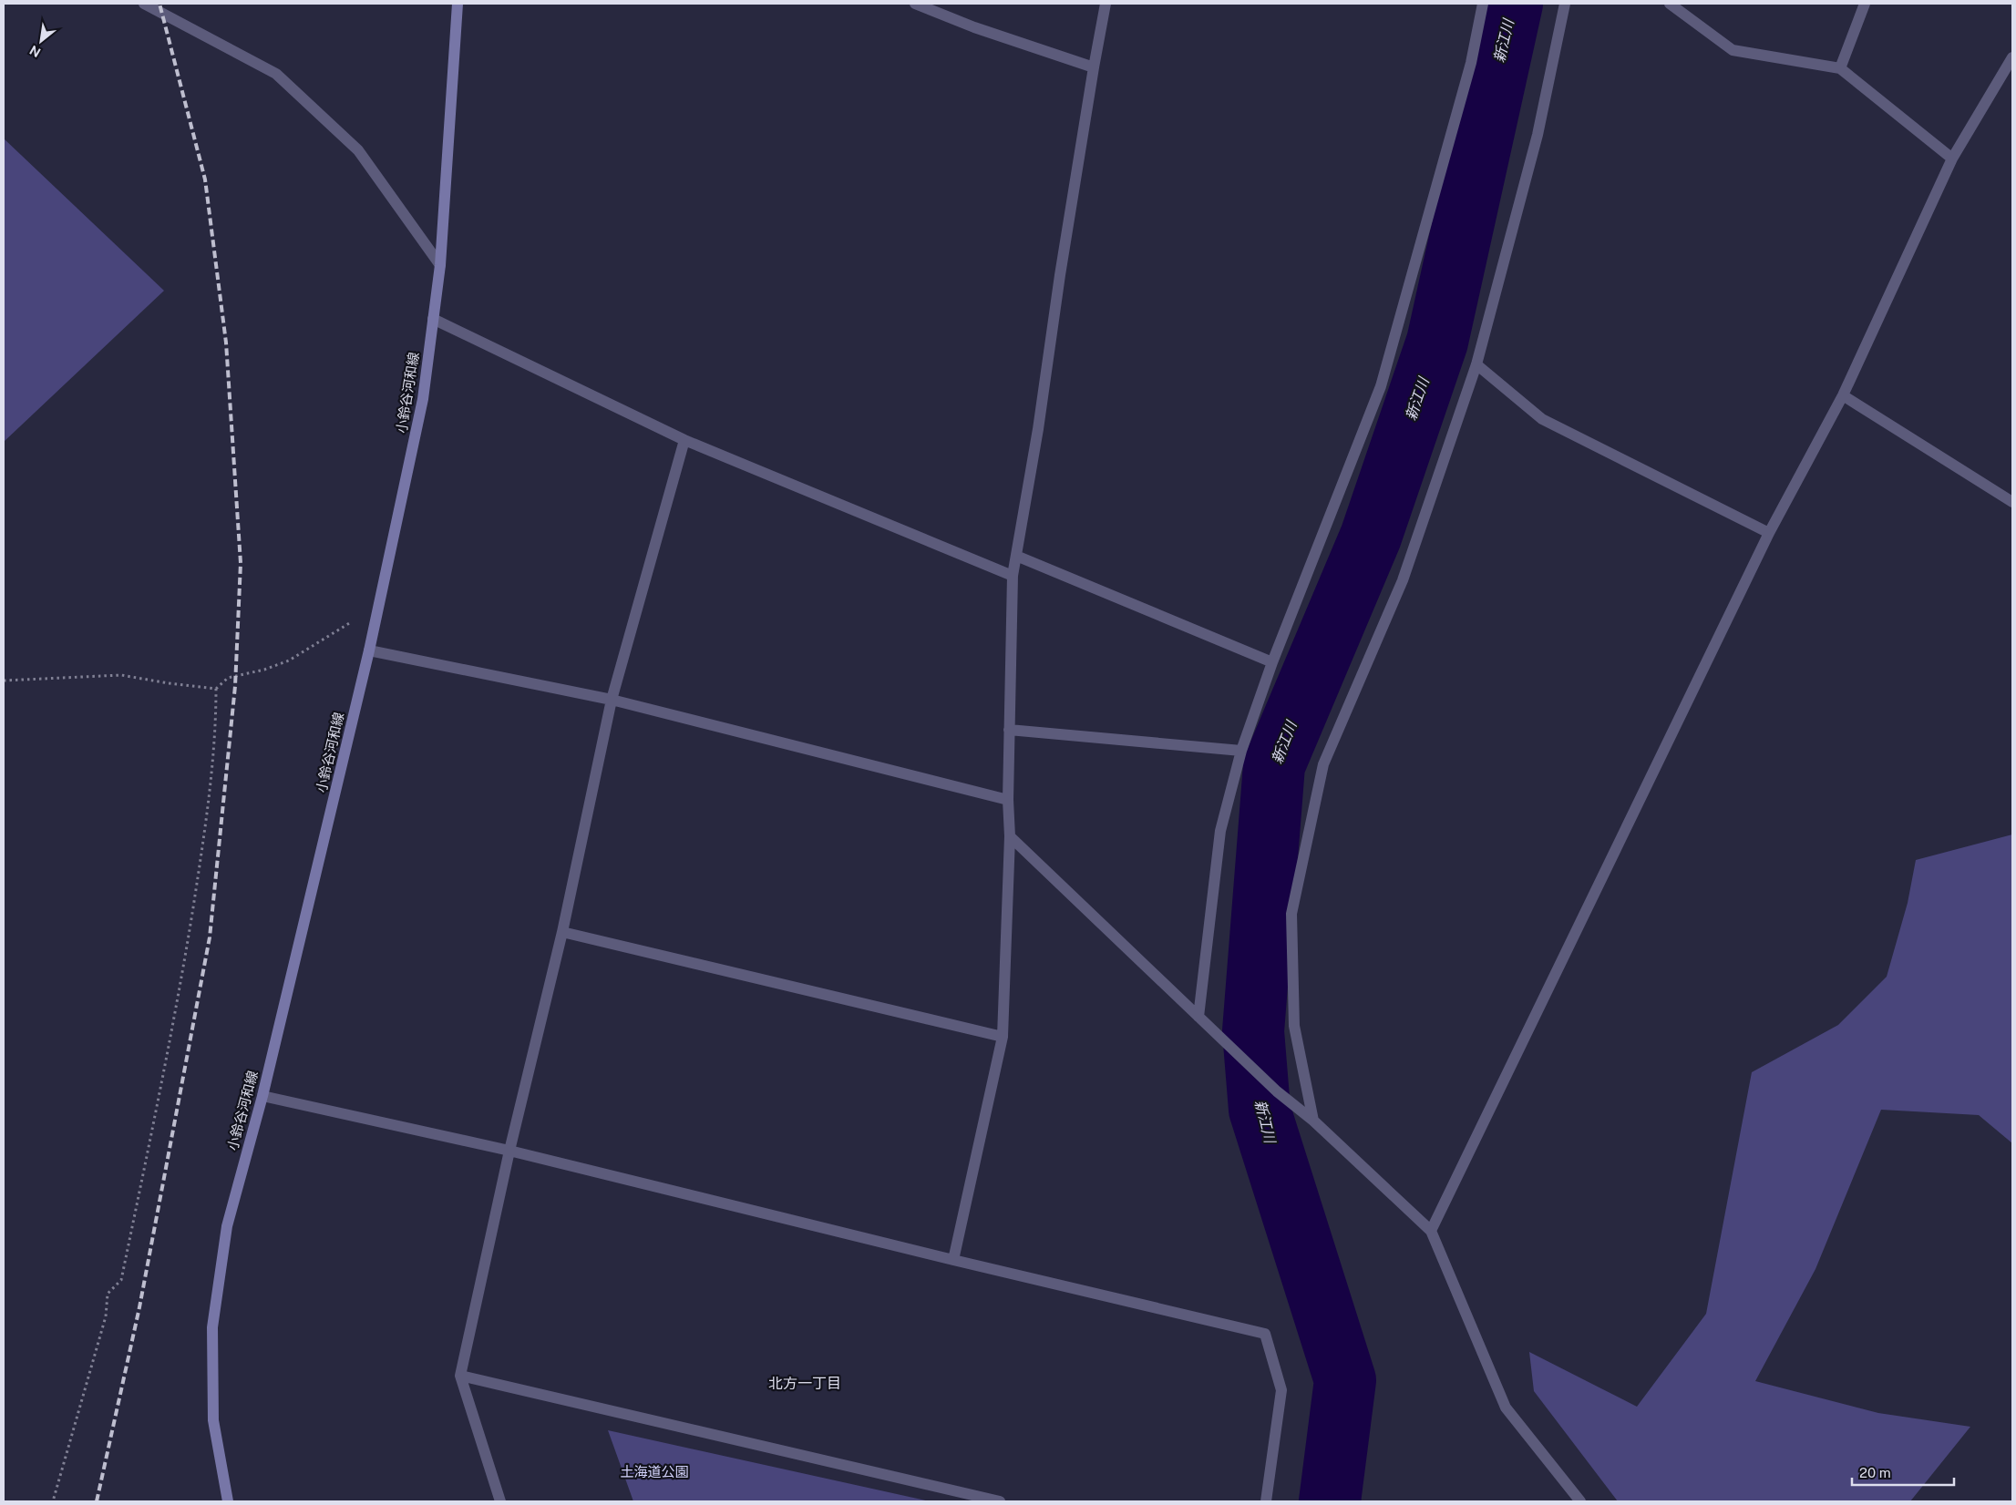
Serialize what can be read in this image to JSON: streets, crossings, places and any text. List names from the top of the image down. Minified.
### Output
{"streets":{"main road":["小鈴谷河和線"]},"districts":["北方一丁目"],"water":["新江川"],"parks":["土海道公園"],"scale_bar":"20 m","north":"bottom left"}
